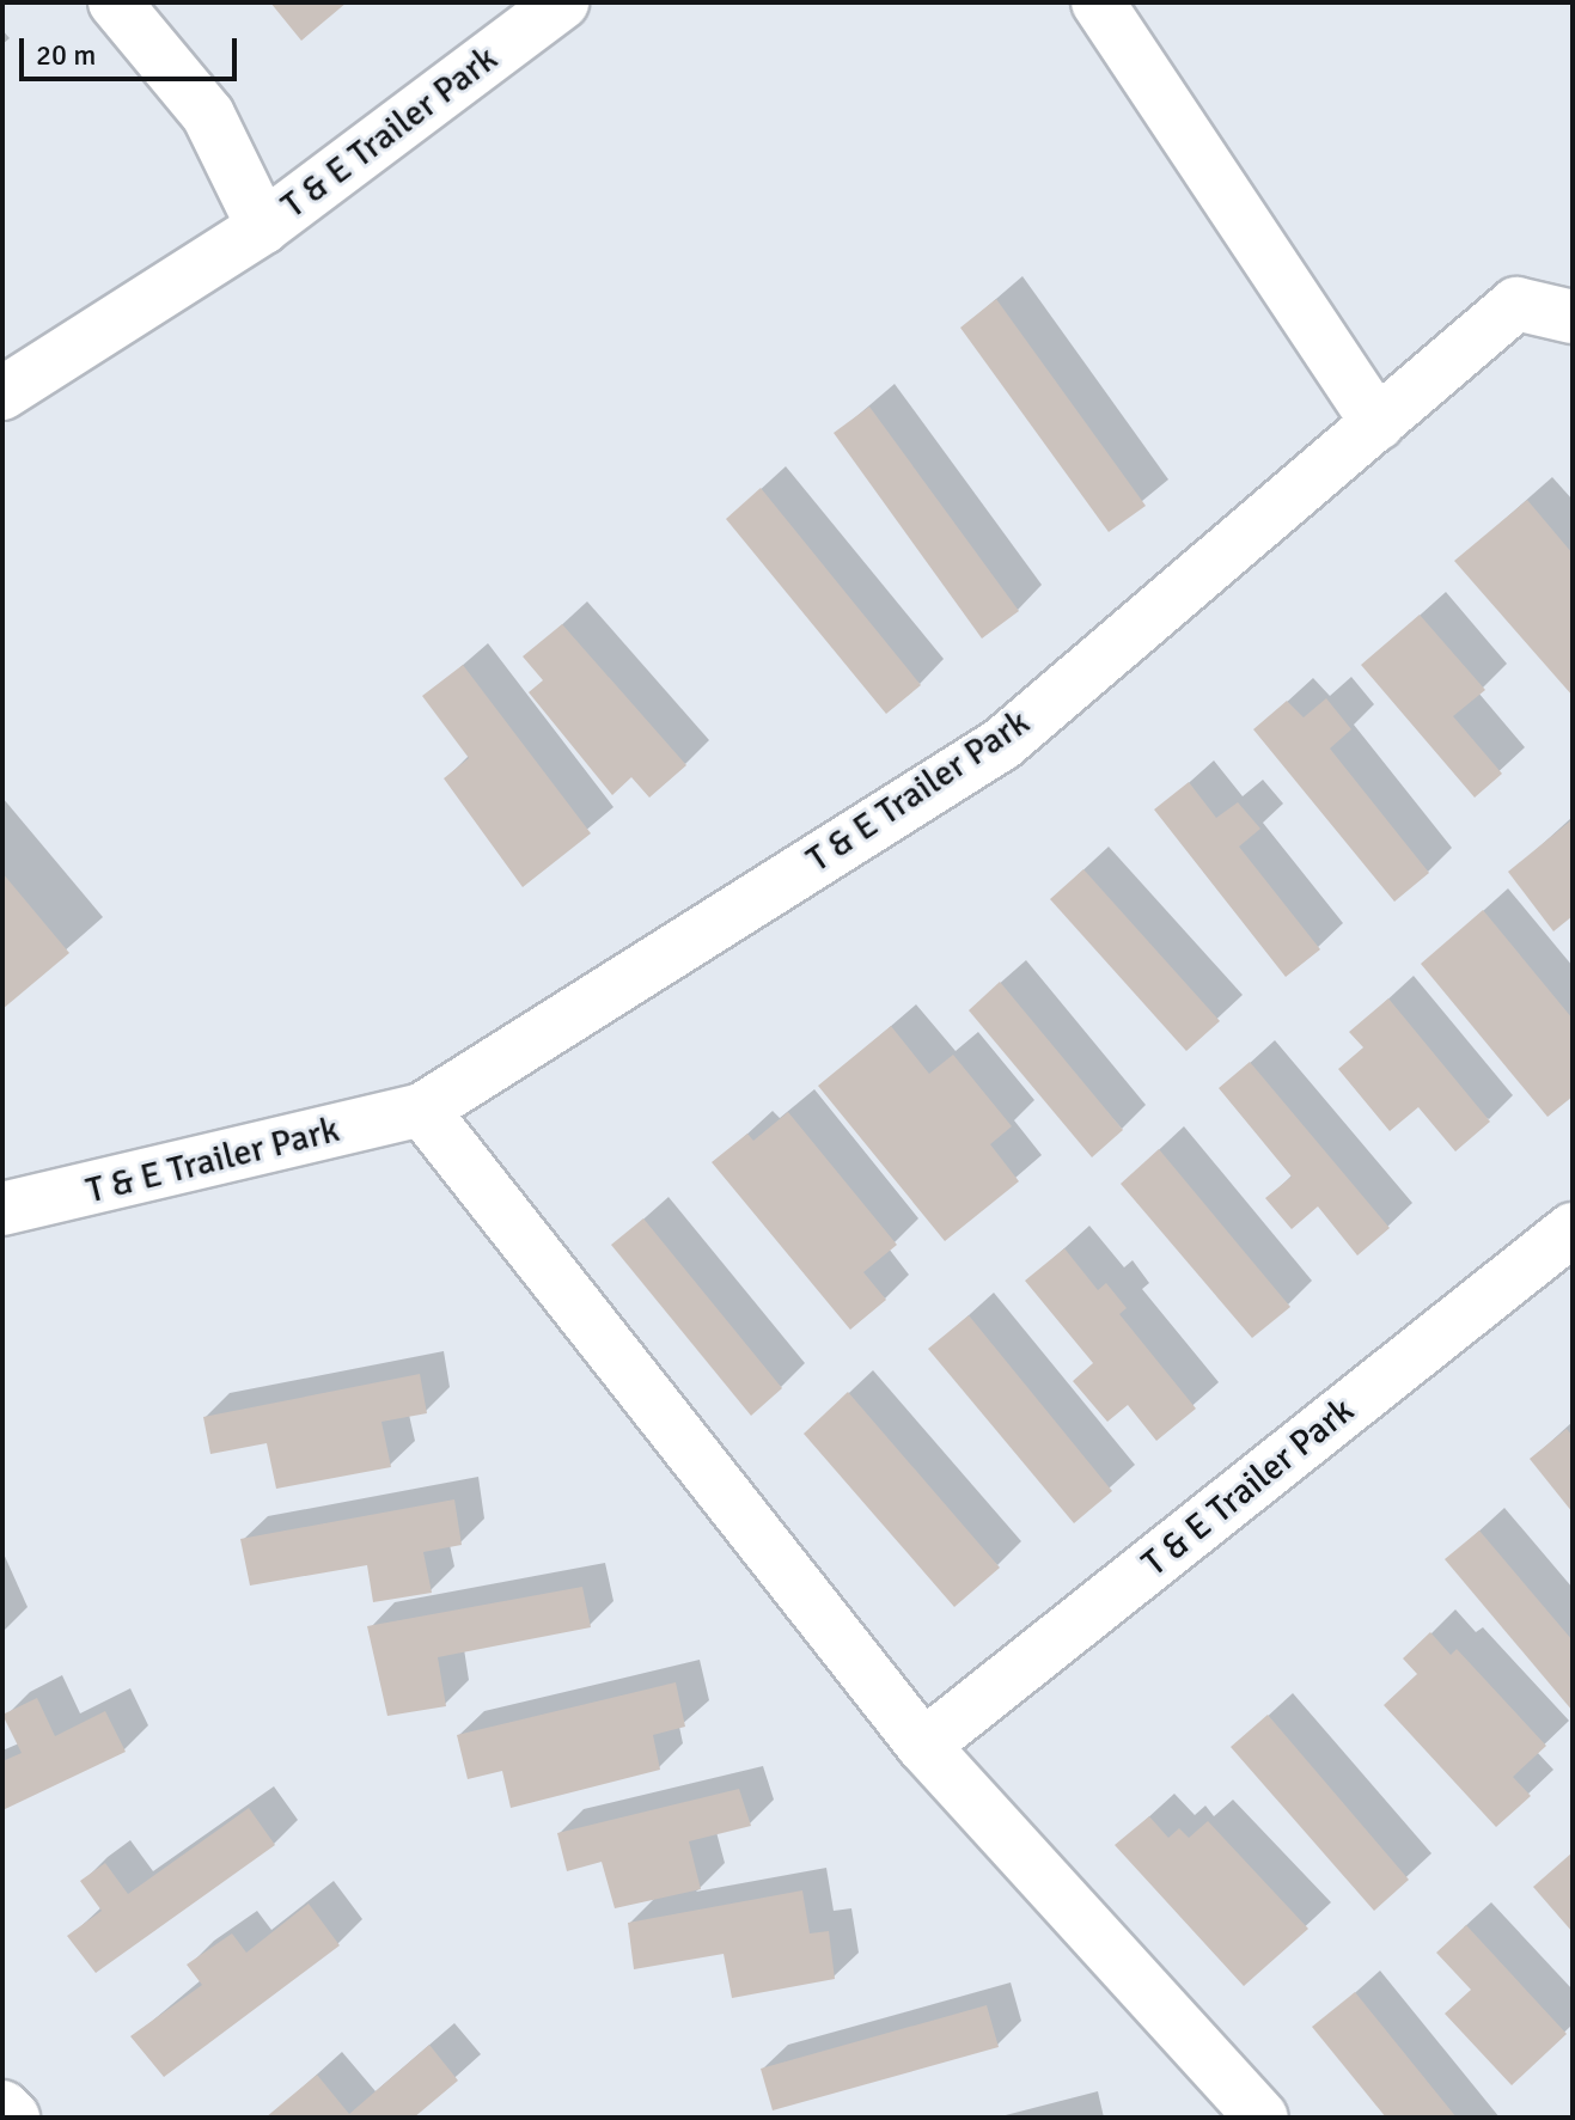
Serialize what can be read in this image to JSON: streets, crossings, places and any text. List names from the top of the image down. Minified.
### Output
{"streets":{"street":["T & E Trailer Park"]},"scale_bar":"20 m"}
